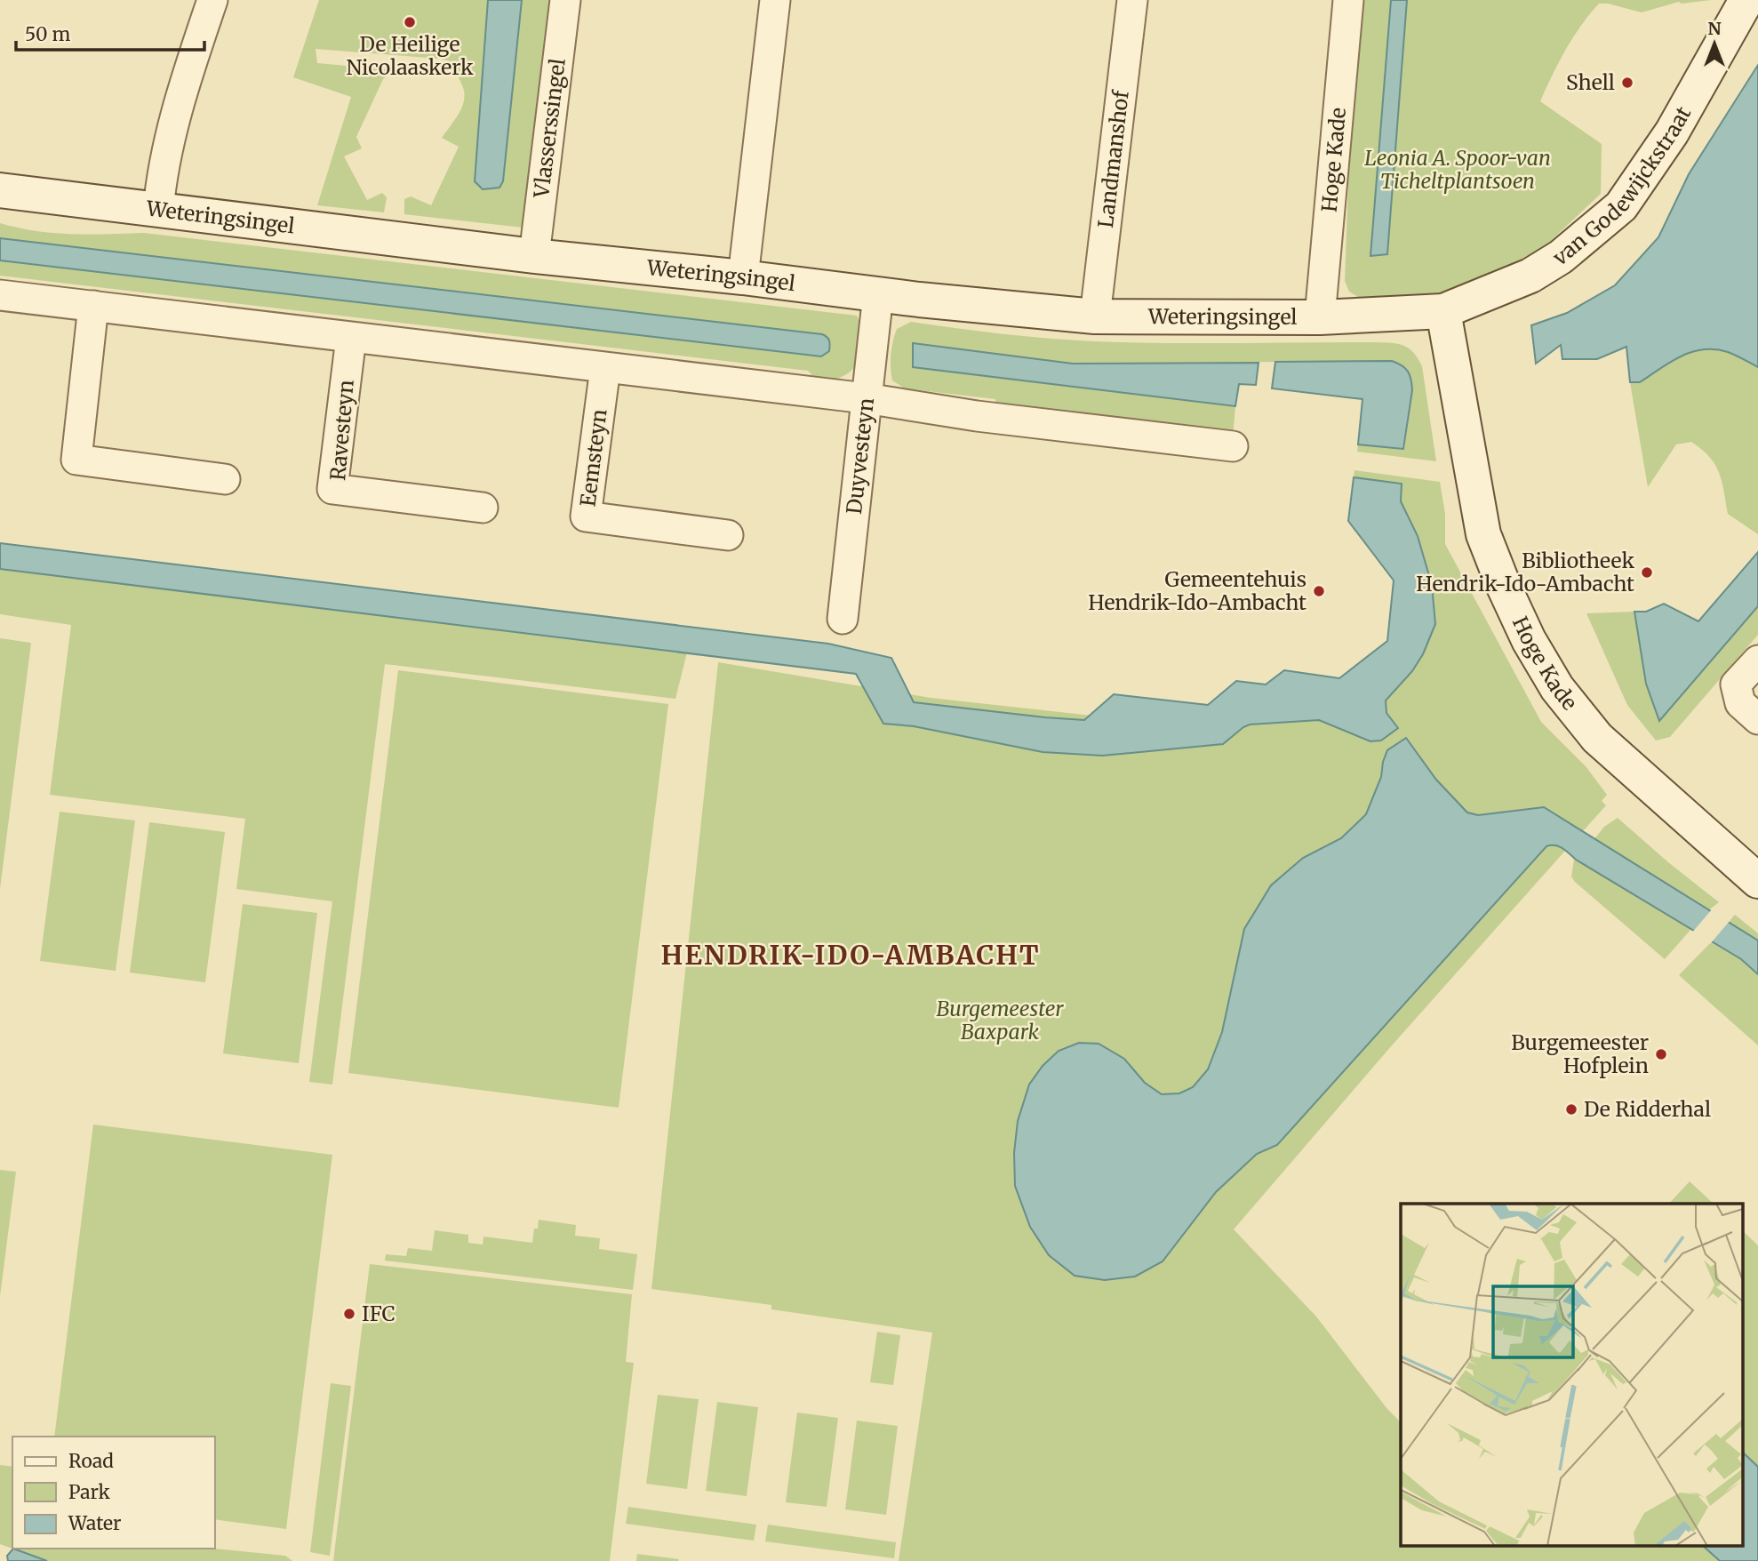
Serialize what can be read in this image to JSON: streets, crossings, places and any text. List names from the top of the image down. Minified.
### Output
{"streets":{"main road":["Hoge Kade","van Godewijckstraat","Weteringsingel"],"street":["Vlasserssingel","Landmanshof","Ravesteyn","Duyvesteyn","Eemsteyn"]},"crossings":[["Vlasserssingel","Weteringsingel"],["Landmanshof","Weteringsingel"],["Hoge Kade","van Godewijckstraat"],["Hoge Kade","Weteringsingel"],["van Godewijckstraat","Weteringsingel"],["Weteringsingel","Duyvesteyn"]],"districts":["HENDRIK-IDO-AMBACHT"],"parks":["Leonia A. Spoor-van Ticheltplantsoen","Burgemeester Baxpark"],"places":["De Heilige Nicolaaskerk","Shell","Bibliotheek Hendrik-Ido-Ambacht","Gemeentehuis Hendrik-Ido-Ambacht","Burgemeester Hofplein","De Ridderhal","IFC"],"legend":["Road","Park","Water"],"scale_bar":"50 m","north":"top"}
